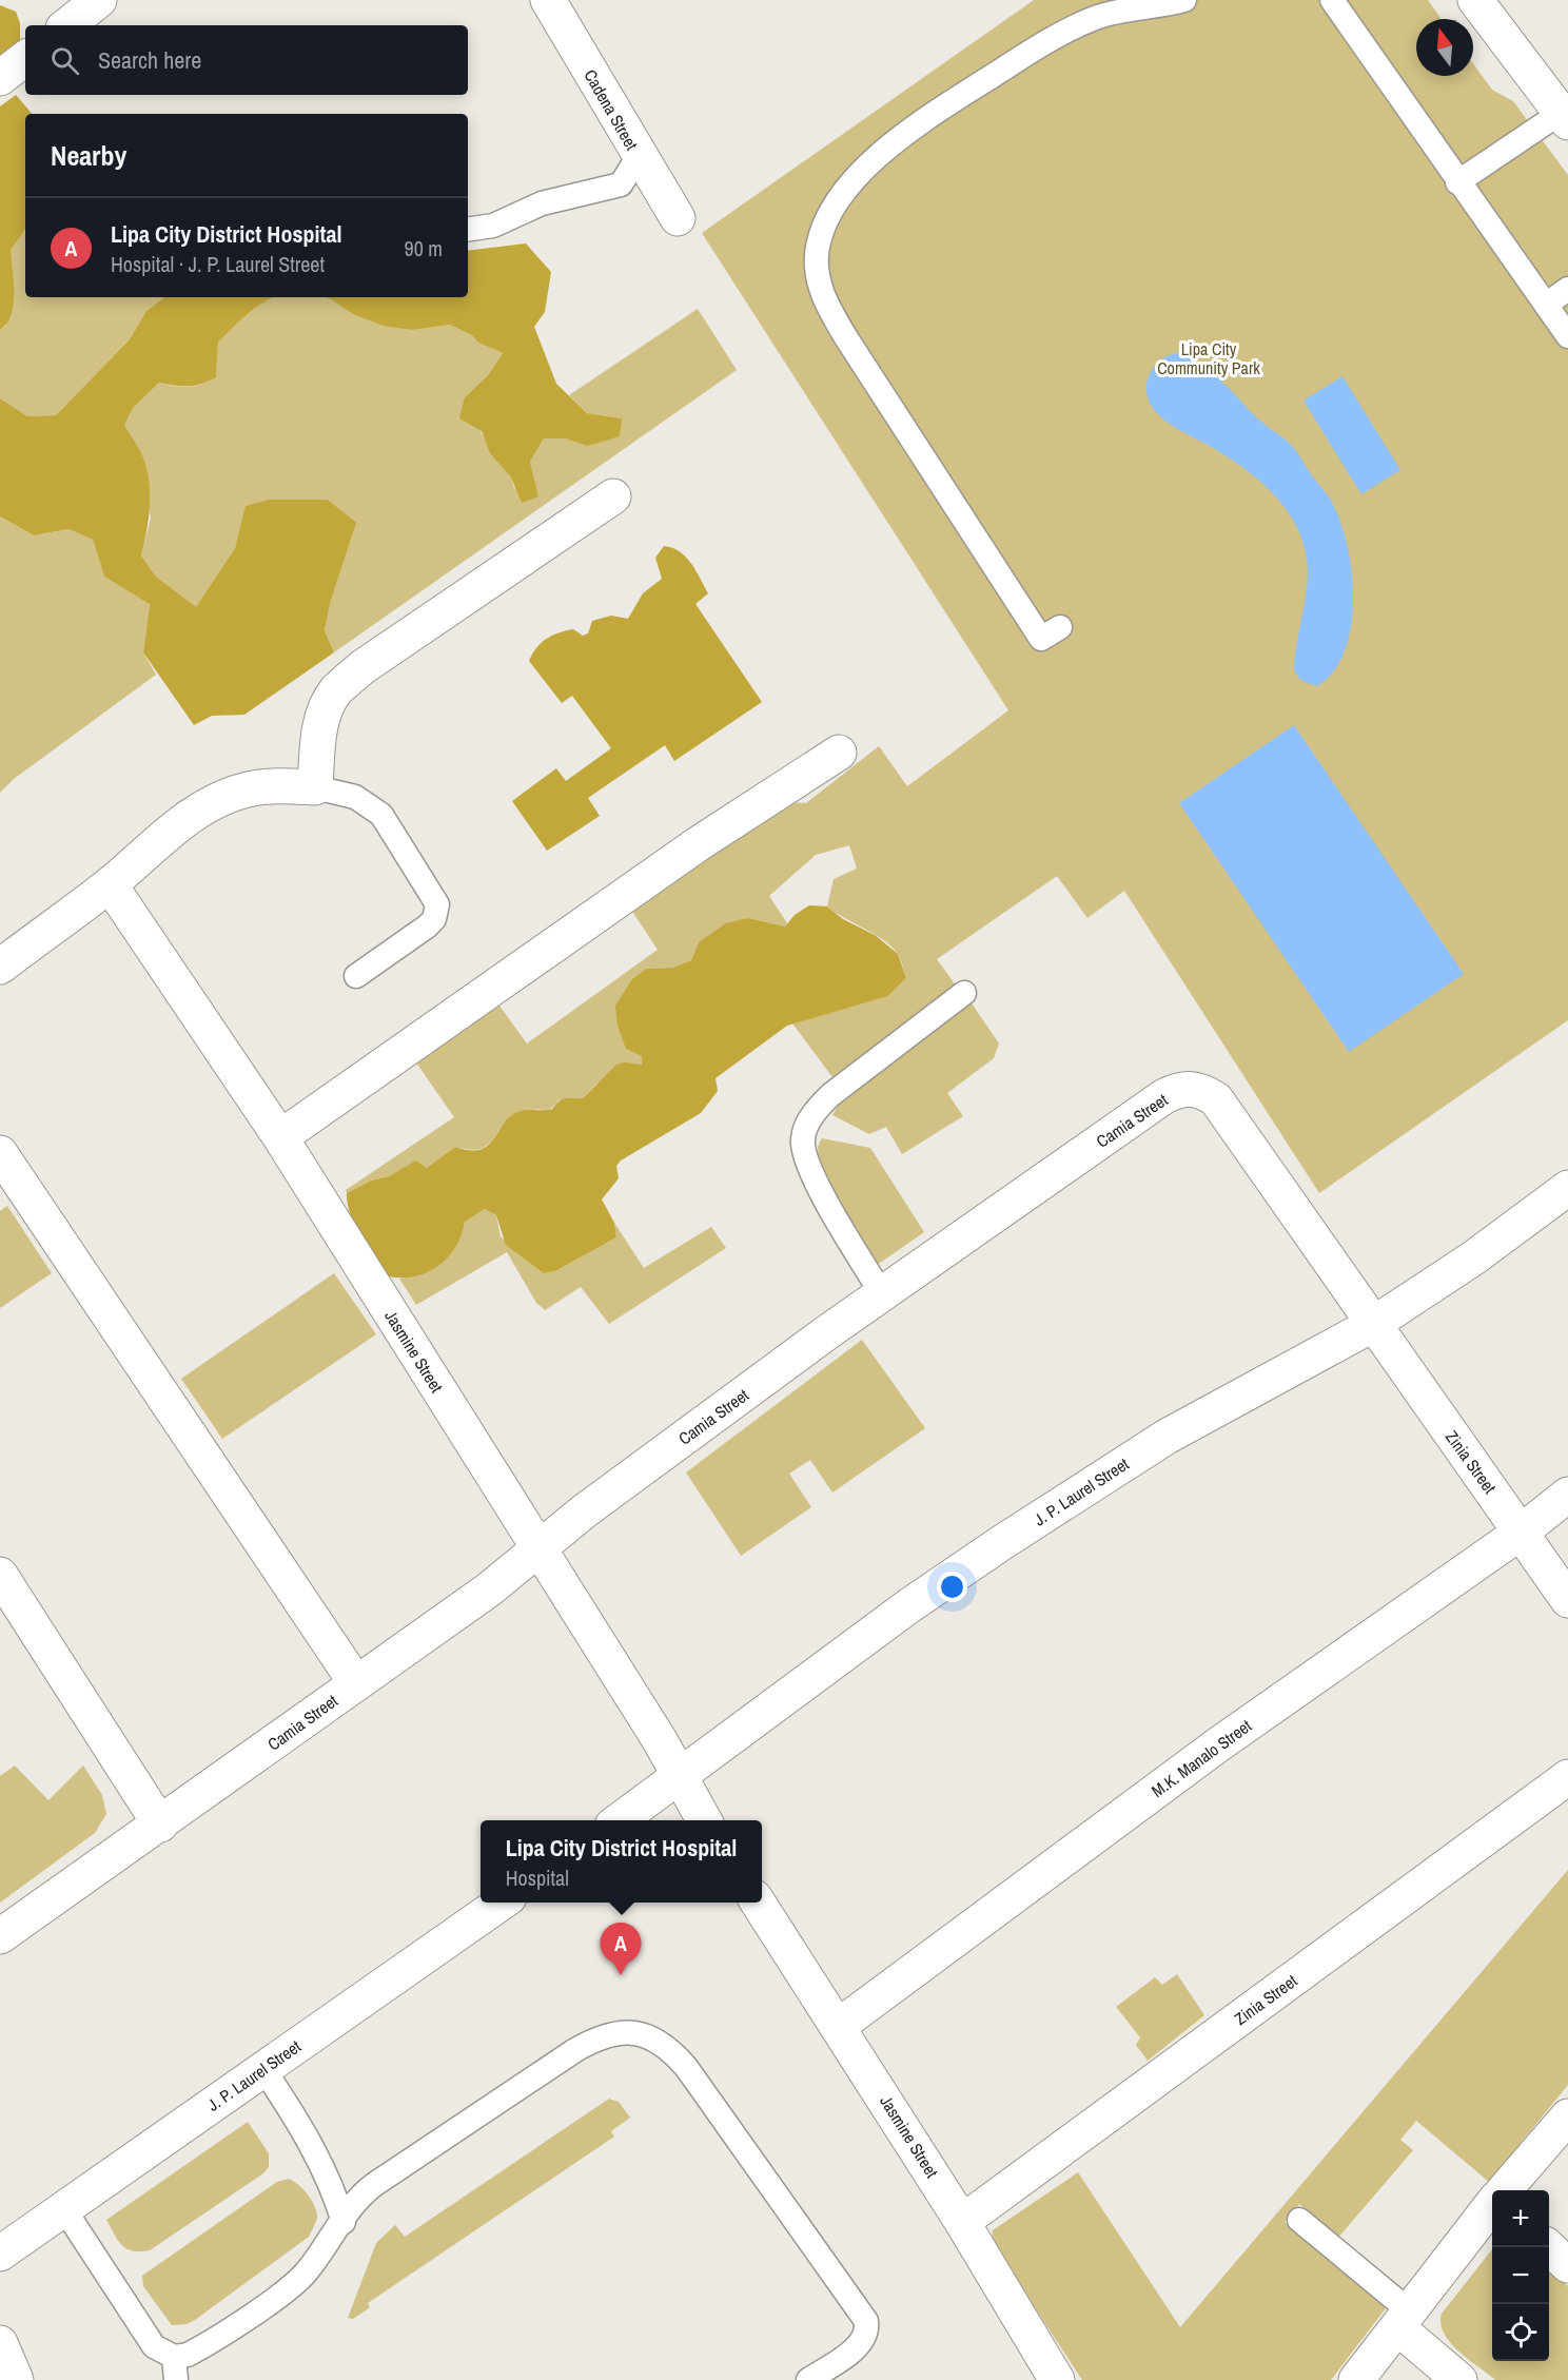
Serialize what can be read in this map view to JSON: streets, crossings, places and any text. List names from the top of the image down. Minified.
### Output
{"streets":{"street":["Cadena Street","Camia Street","Jasmine Street","Zinia Street","J. P. Laurel Street","M.K. Manalo Street"]},"crossings":[["Camia Street","Jasmine Street"],["Camia Street","Zinia Street"],["Camia Street","J. P. Laurel Street"],["Jasmine Street","Zinia Street"],["Jasmine Street","J. P. Laurel Street"],["Jasmine Street","M.K. Manalo Street"],["Zinia Street","J. P. Laurel Street"],["Zinia Street","M.K. Manalo Street"]],"parks":["Lipa City Community Park"],"north":"top","page":{"search":"Search here","heading":"Nearby","list":[{"mark":"A","name":"Lipa City District Hospital","note":"Hospital · J. P. Laurel Street","value":"90 m"}],"popup":["Lipa City District Hospital","Hospital"],"pins":"A","map_buttons":["+","−"]}}
